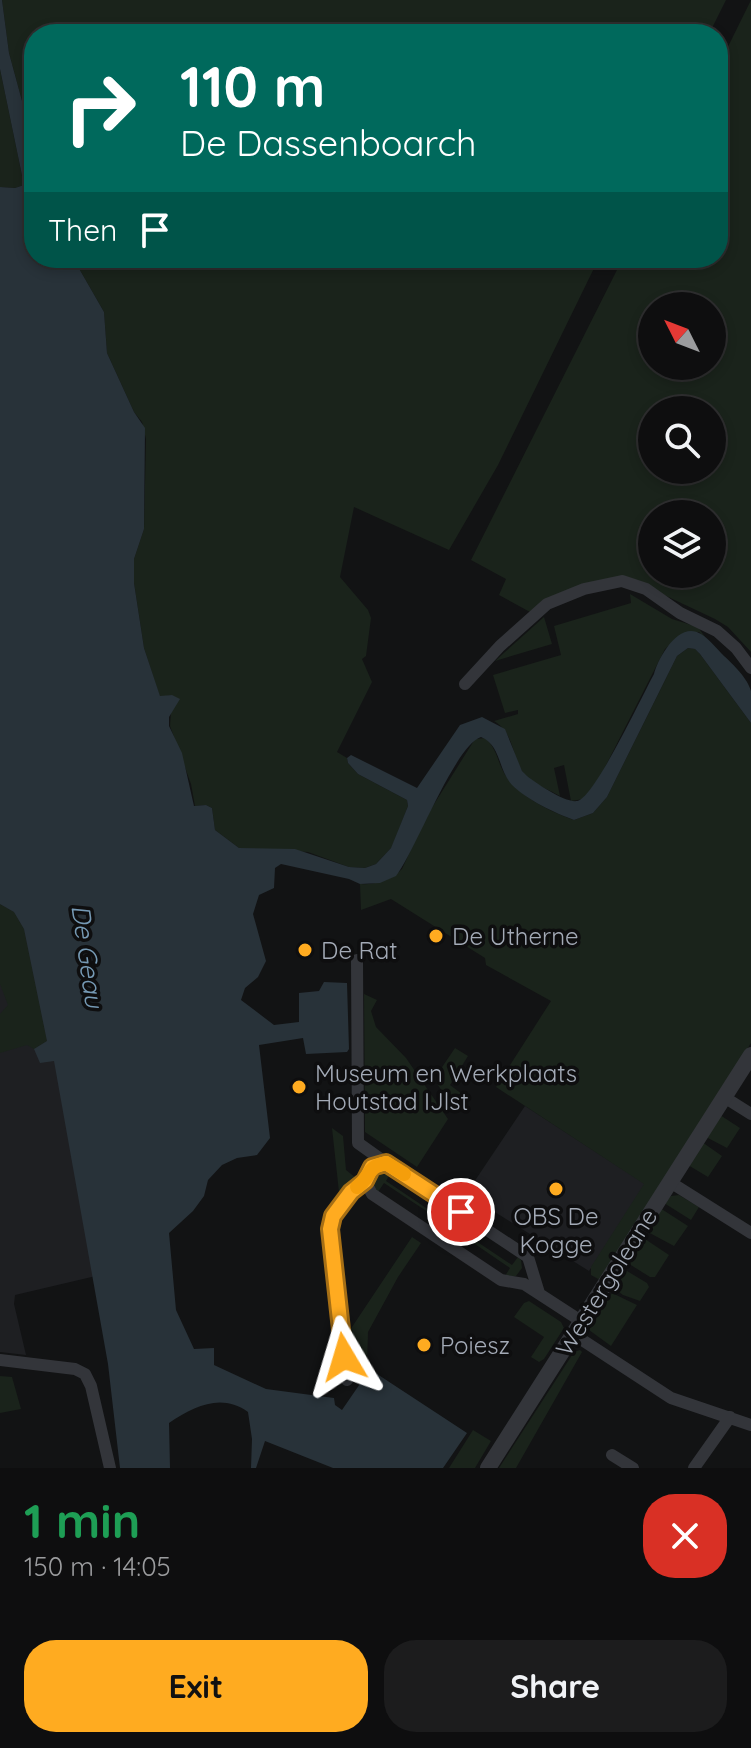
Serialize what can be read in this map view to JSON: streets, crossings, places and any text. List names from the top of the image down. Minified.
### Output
{"streets":{"street":["Westergoleane"]},"water":["De Geau"],"places":["De Utherne","De Rat","Museum en Werkplaats Houtstad IJlst","OBS De Kogge","Poiesz"],"north":"top left","page":{"turn":["110 m","De Dassenboarch"],"then":"Then","heading":["1 min","150 m · 14:05"],"buttons":["Exit","Share"]}}
